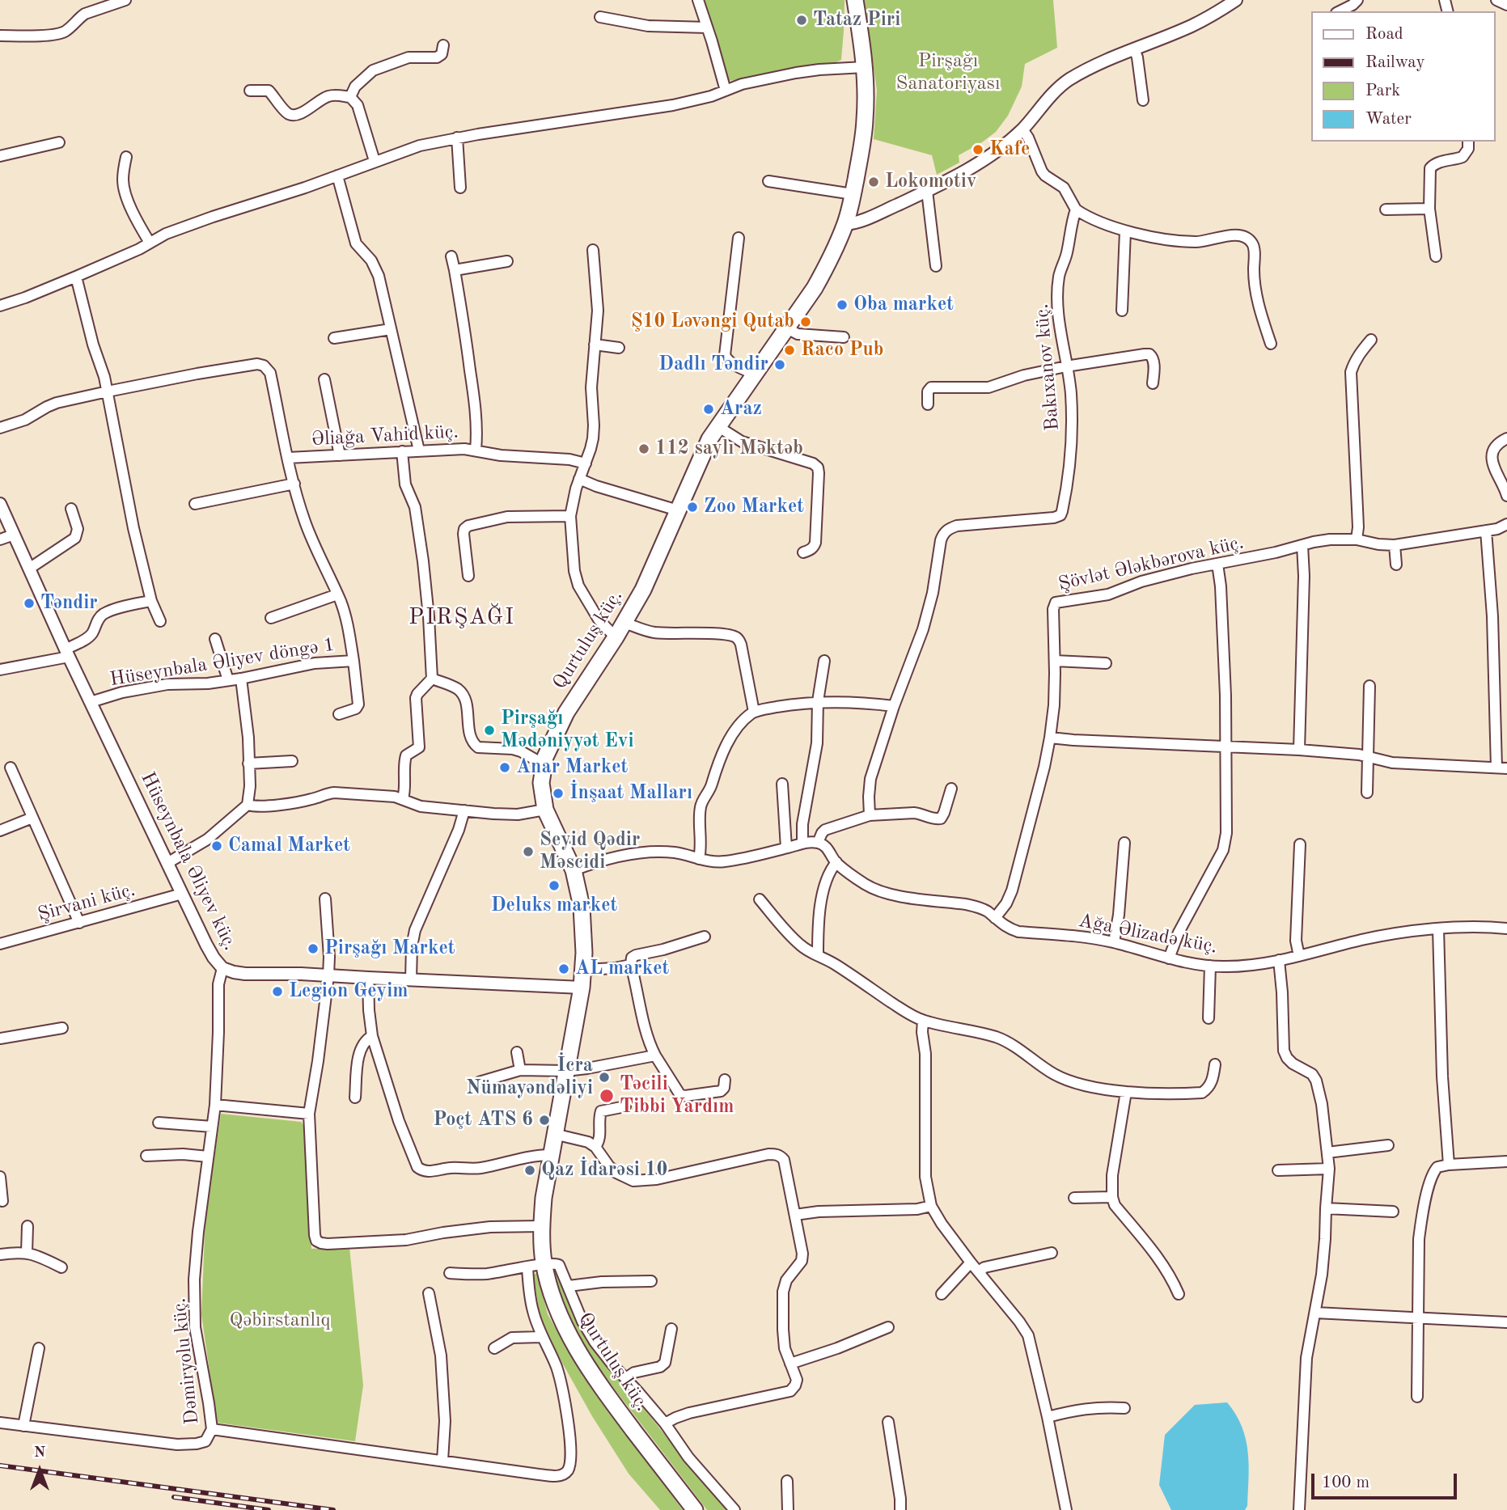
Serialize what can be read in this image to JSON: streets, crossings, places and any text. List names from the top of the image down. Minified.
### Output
{"streets":{"main road":["Qurtuluş küç."],"street":["Bakıxanov küç.","Əliağa Vahid küç.","Şövlət Ələkbərova küç.","Hüseynbala Əliyev döngə 1","Hüseynbala Əliyev küç.","Şirvani küç.","Ağa Əlizadə küç.","Dəmiryolu küç."]},"crossings":[["Əliağa Vahid küç.","Hüseynbala Əliyev döngə 1"],["Şövlət Ələkbərova küç.","Ağa Əlizadə küç."],["Qurtuluş küç.","Hüseynbala Əliyev küç."],["Hüseynbala Əliyev döngə 1","Hüseynbala Əliyev küç."],["Hüseynbala Əliyev küç.","Şirvani küç."],["Hüseynbala Əliyev küç.","Dəmiryolu küç."]],"districts":["PIRŞAĞI"],"parks":["Pirşağı Sanatoriyası","Qəbirstanlıq"],"places":["Tataz Piri","Kafe","Lokomotiv","Oba market","Ş10 Ləvəngi Qutab","Raco Pub","Dadlı Təndir","Araz","112 saylı Məktəb","Zoo Market","Təndir","Pirşağı Mədəniyyət Evi","Anar Market","İnşaat Malları","Camal Market","Seyid Qədir Məscidi","Deluks market","Pirşağı Market","AL market","Legion Geyim","İcra Nümayəndəliyi","Təcili Tibbi Yardım","Poçt ATS 6","Qaz İdarəsi 10"],"legend":["Road","Railway","Park","Water"],"scale_bar":"100 m","north":"top"}
